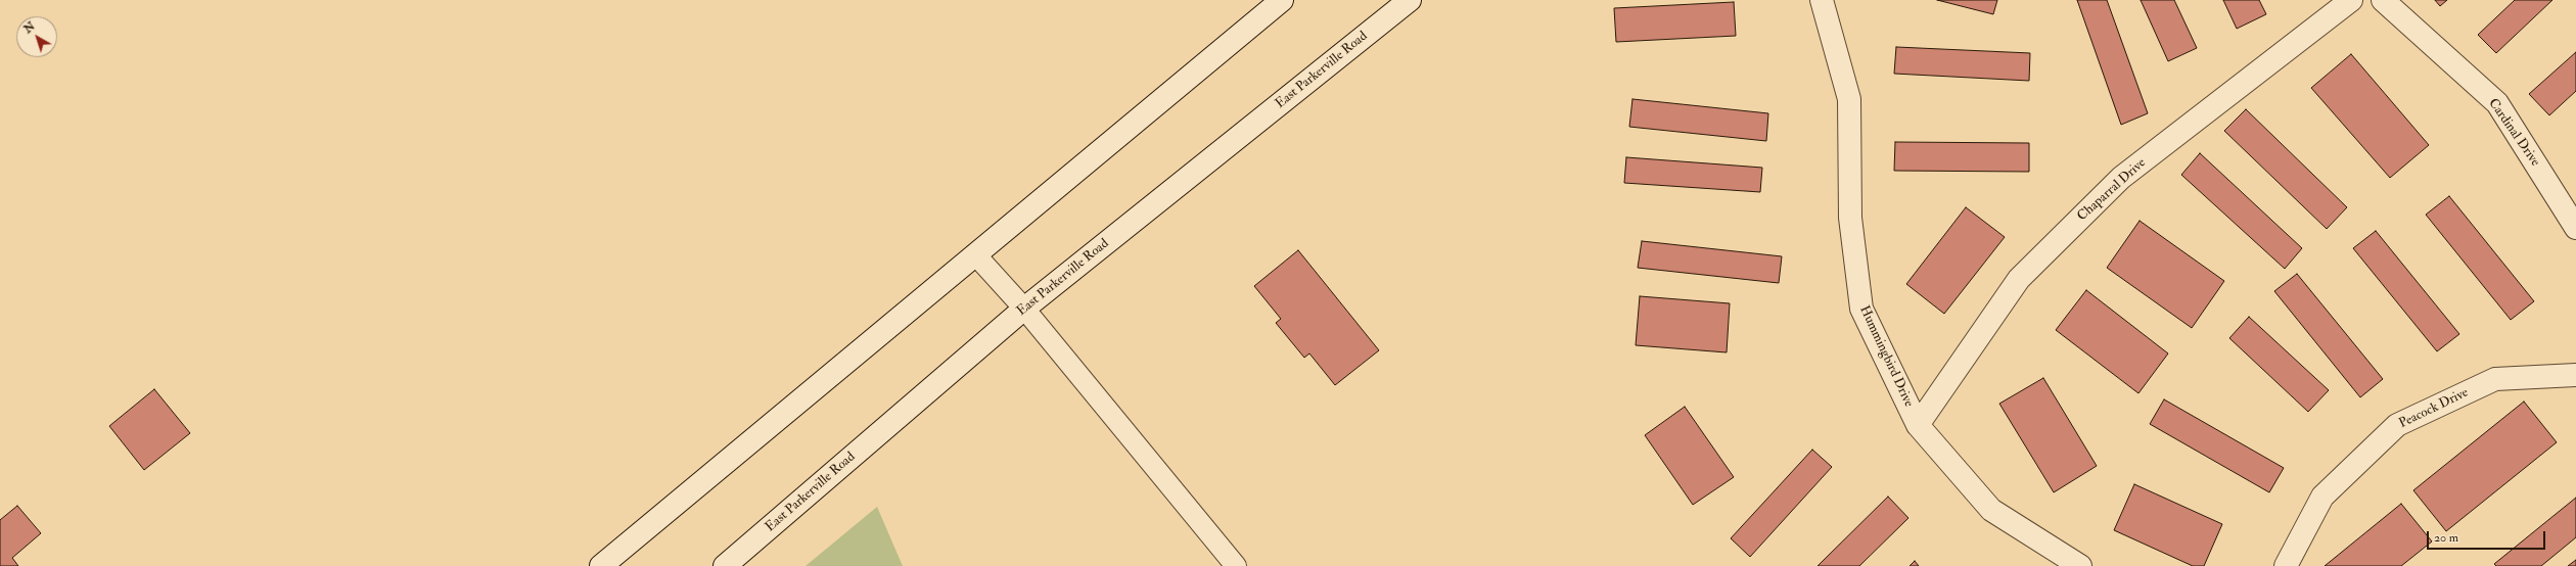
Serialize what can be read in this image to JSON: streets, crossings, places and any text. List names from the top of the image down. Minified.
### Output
{"streets":{"street":["East Parkerville Road","Cardinal Drive","Chaparral Drive","Hummingbird Drive","Peacock Drive"]},"crossings":[["Chaparral Drive","Hummingbird Drive"]],"scale_bar":"20 m","north":"top left"}
